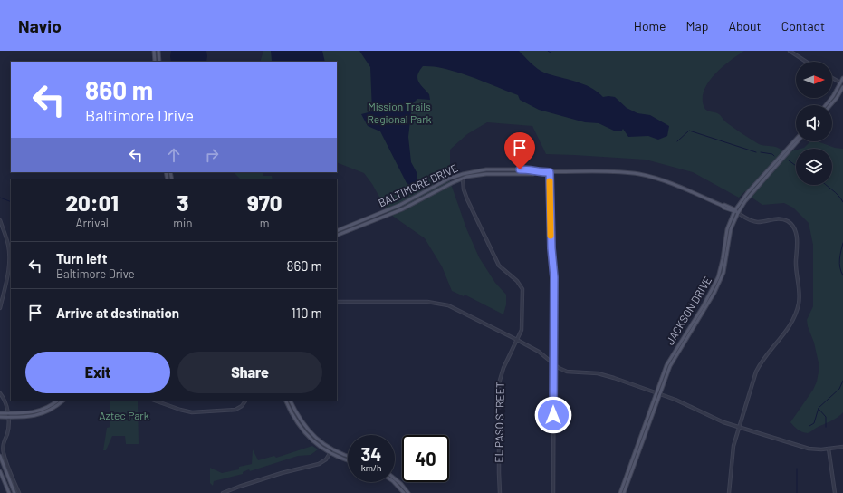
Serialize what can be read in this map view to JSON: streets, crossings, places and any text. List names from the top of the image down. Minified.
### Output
{"streets":{"main road":["BALTIMORE DRIVE","JACKSON DRIVE"],"street":["EL PASO STREET"]},"crossings":[["BALTIMORE DRIVE","EL PASO STREET"]],"parks":["Mission Trails Regional Park","Aztec Park"],"north":"right","page":{"header":"Navio","nav":["Home","Map","About","Contact"],"turn":["860 m","Baltimore Drive"],"eta":["20:01","Arrival","3","min","970","m"],"list":[{"name":"Turn left","note":"Baltimore Drive","value":"860 m"},{"name":"Arrive at destination","value":"110 m"}],"buttons":["Exit","Share"],"speed":"34 km/h","limit":"40"}}
